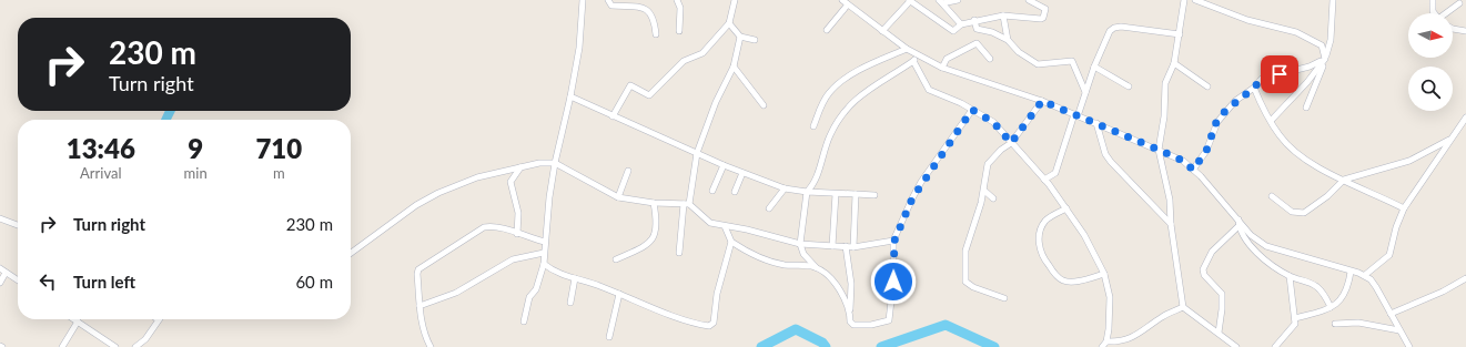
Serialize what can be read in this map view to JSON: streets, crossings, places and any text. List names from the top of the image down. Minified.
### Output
{"north":"right","page":{"turn":["230 m","Turn right"],"eta":["13:46","Arrival","9","min","710","m"],"list":[{"name":"Turn right","value":"230 m"},{"name":"Turn left","value":"60 m"}]}}
